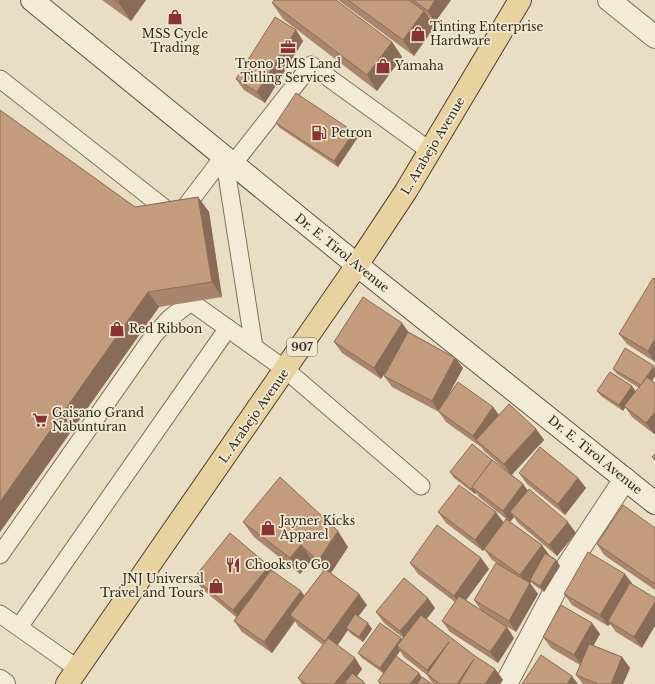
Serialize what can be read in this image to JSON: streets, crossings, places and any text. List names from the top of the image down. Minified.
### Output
{"streets":{"main road":["L. Arabejo Avenue","Dr. E. Tirol Avenue","907"]},"crossings":[["L. Arabejo Avenue","Dr. E. Tirol Avenue"]],"places":{"shop":["MSS Cycle Trading","Tinting Enterprise Hardware","Yamaha","Red Ribbon","Jayner Kicks Apparel","JNJ Universal Travel and Tours"],"office":["Trono PMS Land Titling Services"],"fuel station":["Petron"],"supermarket":["Gaisano Grand Nabunturan"],"restaurant":["Chooks to Go"]}}
